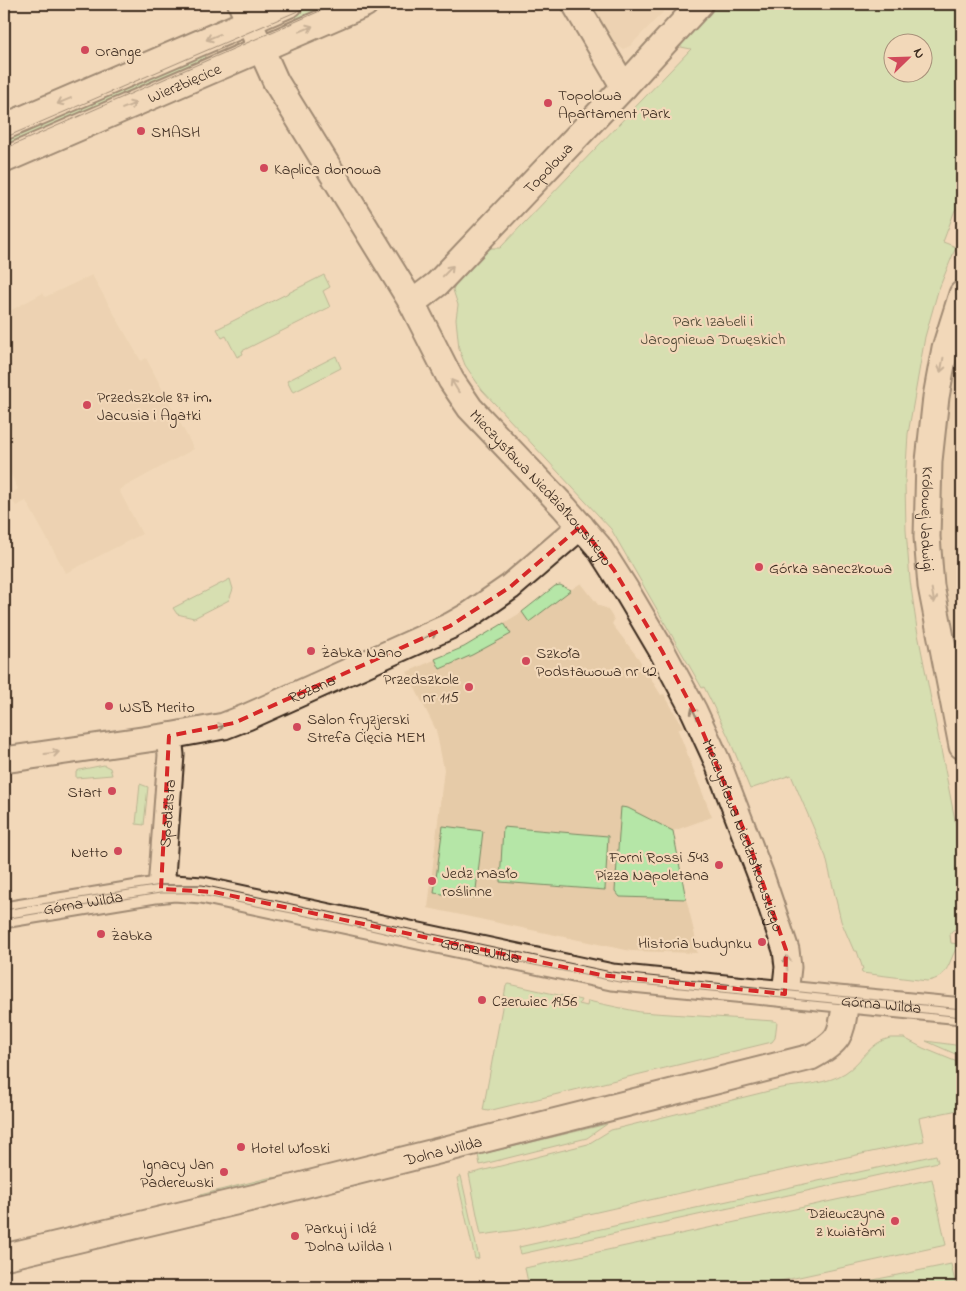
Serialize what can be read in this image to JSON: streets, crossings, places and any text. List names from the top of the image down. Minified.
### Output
{"streets":{"street":["Wierzbięcice","Topolowa","Mieczysława Niedziałkowskiego","Królowej Jadwigi","Różana","Spadzista","Górna Wilda","Dolna Wilda"]},"crossings":[["Wierzbięcice","Mieczysława Niedziałkowskiego"],["Topolowa","Mieczysława Niedziałkowskiego"],["Mieczysława Niedziałkowskiego","Różana"],["Mieczysława Niedziałkowskiego","Górna Wilda"],["Różana","Spadzista"],["Spadzista","Górna Wilda"],["Górna Wilda","Dolna Wilda"]],"one_way":["Topolowa","Mieczysława Niedziałkowskiego","Królowej Jadwigi","Różana"],"parks":["Park Izabeli i Jarogniewa Drwęskich"],"places":["Orange","Topolowa Apartament Park","SMASH","Kaplica domowa","Przedszkole 87 im. Jacusia i Agatki","Górka saneczkowa","Żabka Nano","Szkoła Podstawowa nr 42","Przedszkole nr 115","WSB Merito","Salon fryzjerski Strefa Cięcia MEM","Start","Netto","Forni Rossi 543 Pizza Napoletana","Jedz masło roślinne","Żabka","Historia budynku","Czerwiec 1956","Hotel Włoski","Ignacy Jan Paderewski","Dziewczyna z kwiatami","Parkuj i Idź Dolna Wilda I"],"north":"top right"}
